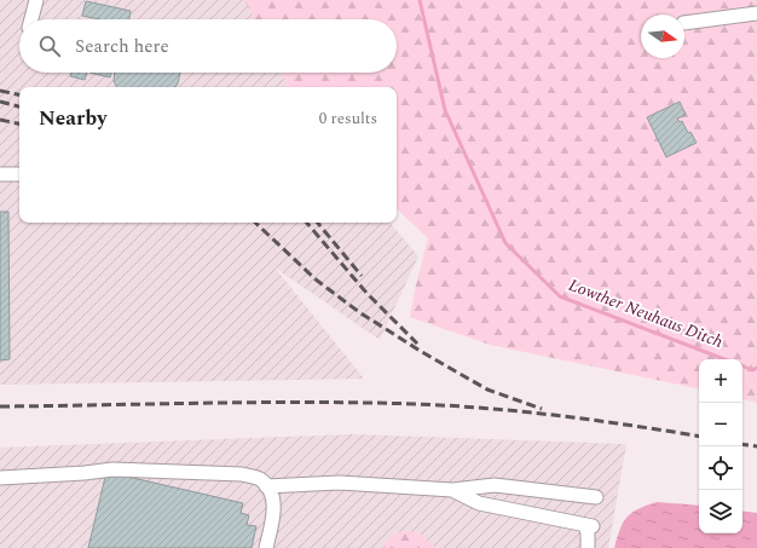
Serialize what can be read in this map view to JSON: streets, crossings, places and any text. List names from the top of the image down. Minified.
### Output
{"water":["Lowther Neuhaus Ditch"],"north":"right","page":{"search":"Search here","heading":["Nearby","0 results"],"map_buttons":["+","−"]}}
